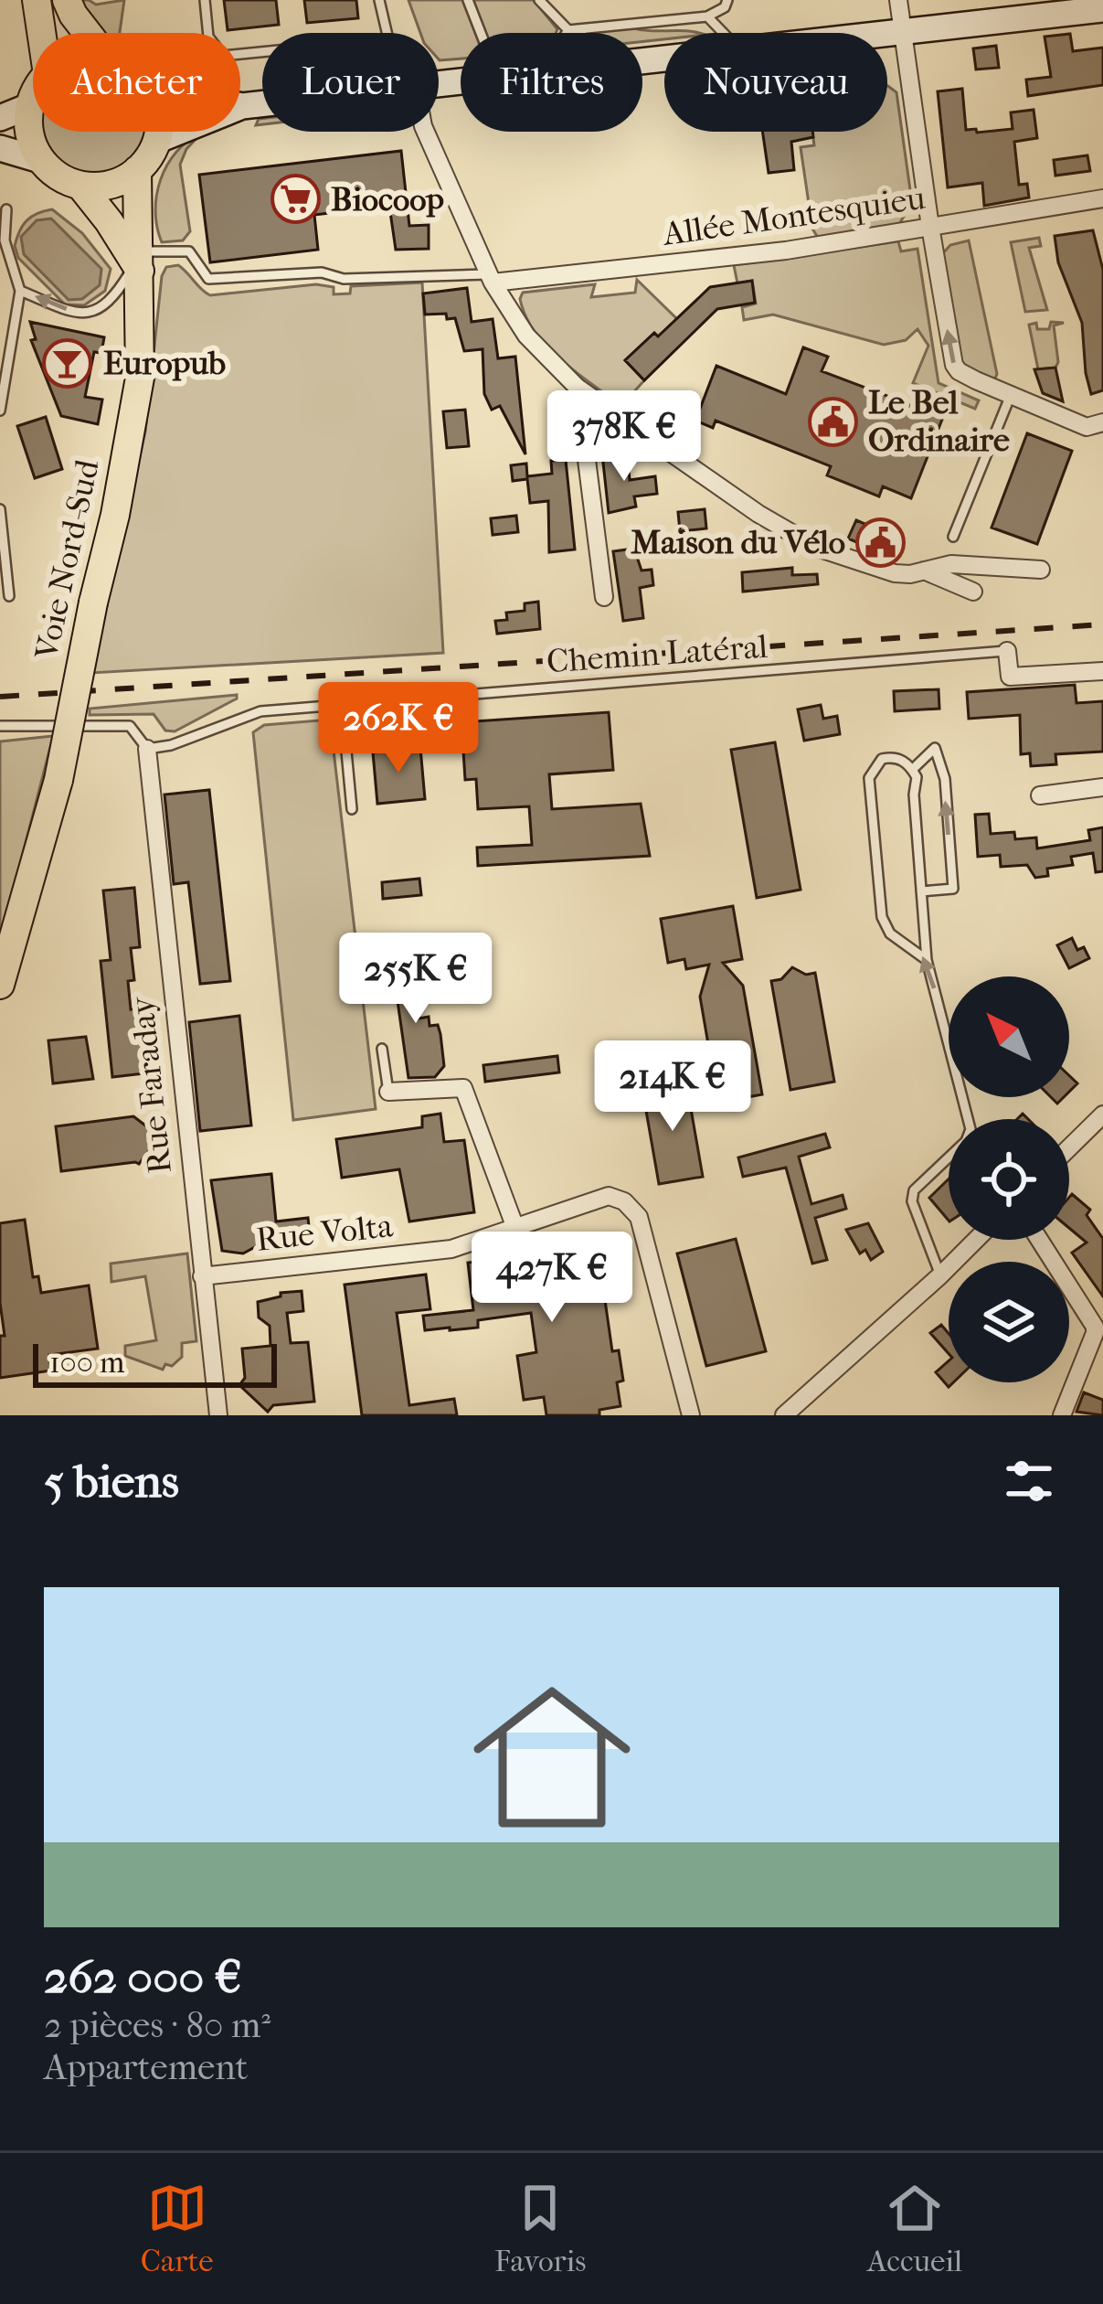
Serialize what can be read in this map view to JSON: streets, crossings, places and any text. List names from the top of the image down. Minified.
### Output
{"streets":{"main road":["Voie Nord-Sud"],"street":["Allée Montesquieu","Rue Faraday","Rue Volta"],"lane":["Chemin Latéral"]},"crossings":[["Chemin Latéral","Rue Faraday"],["Rue Faraday","Rue Volta"]],"places":{"supermarket":["Biocoop"],"bar":["Europub"],"public building":["Le Bel Ordinaire","Maison du Vélo"]},"scale_bar":"100 m","north":"top left","page":{"chip":["Acheter","Louer","Filtres","Nouveau"],"price":["378K €","262K €","255K €","214K €","427K €"],"scale":"100 m","heading":"5 biens","list":[{"name":"262 000 €","note":"2 pièces · 80 m² · Appartement"}],"tabs":["Carte","Favoris","Accueil"]}}
